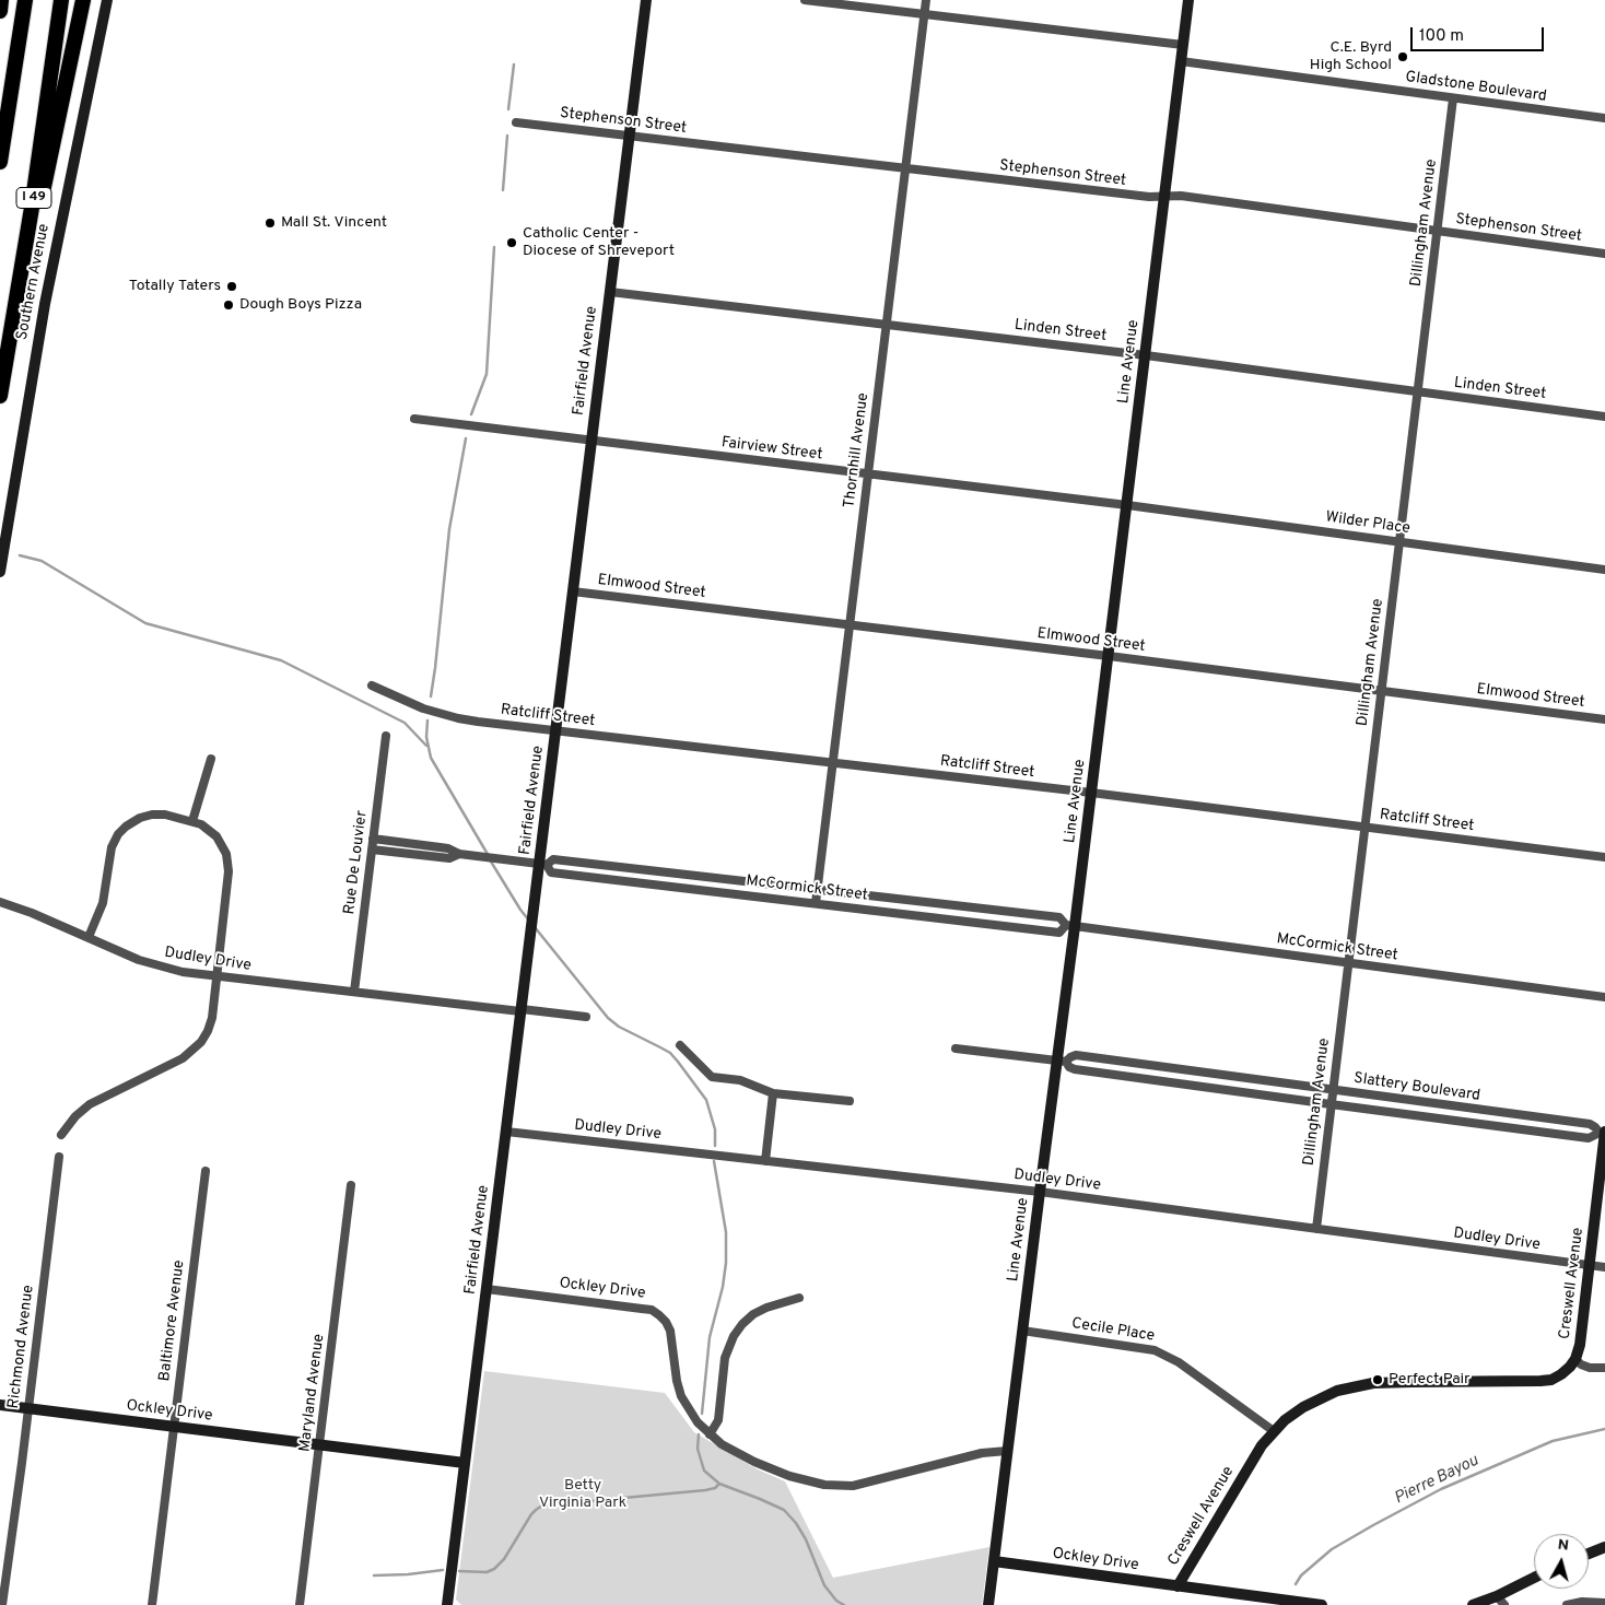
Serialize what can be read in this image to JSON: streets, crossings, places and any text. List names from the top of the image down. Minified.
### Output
{"streets":{"highway":["I 49"],"street":["Gladstone Boulevard","Stephenson Street","Dillingham Avenue","Southern Avenue","Linden Street","Fairfield Avenue","Line Avenue","Fairview Street","Thornhill Avenue","Wilder Place","Elmwood Street","Ratcliff Street","Rue De Louvier","McCormick Street","Dudley Drive","Slattery Boulevard","Creswell Avenue","Ockley Drive","Baltimore Avenue","Cecile Place","Richmond Avenue","Maryland Avenue"]},"crossings":[["Gladstone Boulevard","Dillingham Avenue"],["Gladstone Boulevard","Line Avenue"],["Stephenson Street","Dillingham Avenue"],["Stephenson Street","Fairfield Avenue"],["Stephenson Street","Line Avenue"],["Stephenson Street","Thornhill Avenue"],["Dillingham Avenue","Linden Street"],["Dillingham Avenue","Wilder Place"],["Dillingham Avenue","Elmwood Street"],["Dillingham Avenue","Ratcliff Street"],["Dillingham Avenue","McCormick Street"],["Dillingham Avenue","Dudley Drive"],["Dillingham Avenue","Slattery Boulevard"],["Linden Street","Fairfield Avenue"],["Linden Street","Line Avenue"],["Linden Street","Thornhill Avenue"],["Fairfield Avenue","Fairview Street"],["Fairfield Avenue","Elmwood Street"],["Fairfield Avenue","Ratcliff Street"],["Fairfield Avenue","McCormick Street"],["Fairfield Avenue","Dudley Drive"],["Fairfield Avenue","Ockley Drive"],["Line Avenue","Fairview Street"],["Line Avenue","Wilder Place"],["Line Avenue","Elmwood Street"],["Line Avenue","Ratcliff Street"],["Line Avenue","McCormick Street"],["Line Avenue","Dudley Drive"],["Line Avenue","Slattery Boulevard"],["Line Avenue","Ockley Drive"],["Line Avenue","Cecile Place"],["Fairview Street","Thornhill Avenue"],["Fairview Street","Wilder Place"],["Thornhill Avenue","Elmwood Street"],["Thornhill Avenue","Ratcliff Street"],["Thornhill Avenue","McCormick Street"],["Rue De Louvier","Dudley Drive"],["Dudley Drive","Creswell Avenue"],["Slattery Boulevard","Creswell Avenue"],["Creswell Avenue","Ockley Drive"],["Creswell Avenue","Cecile Place"],["Ockley Drive","Baltimore Avenue"],["Ockley Drive","Richmond Avenue"],["Ockley Drive","Maryland Avenue"]],"water":["Pierre Bayou"],"parks":["Betty Virginia Park"],"places":["C.E. Byrd High School","Mall St. Vincent","Catholic Center - Diocese of Shreveport","Totally Taters","Dough Boys Pizza","Perfect Pair"],"scale_bar":"100 m","north":"top"}
